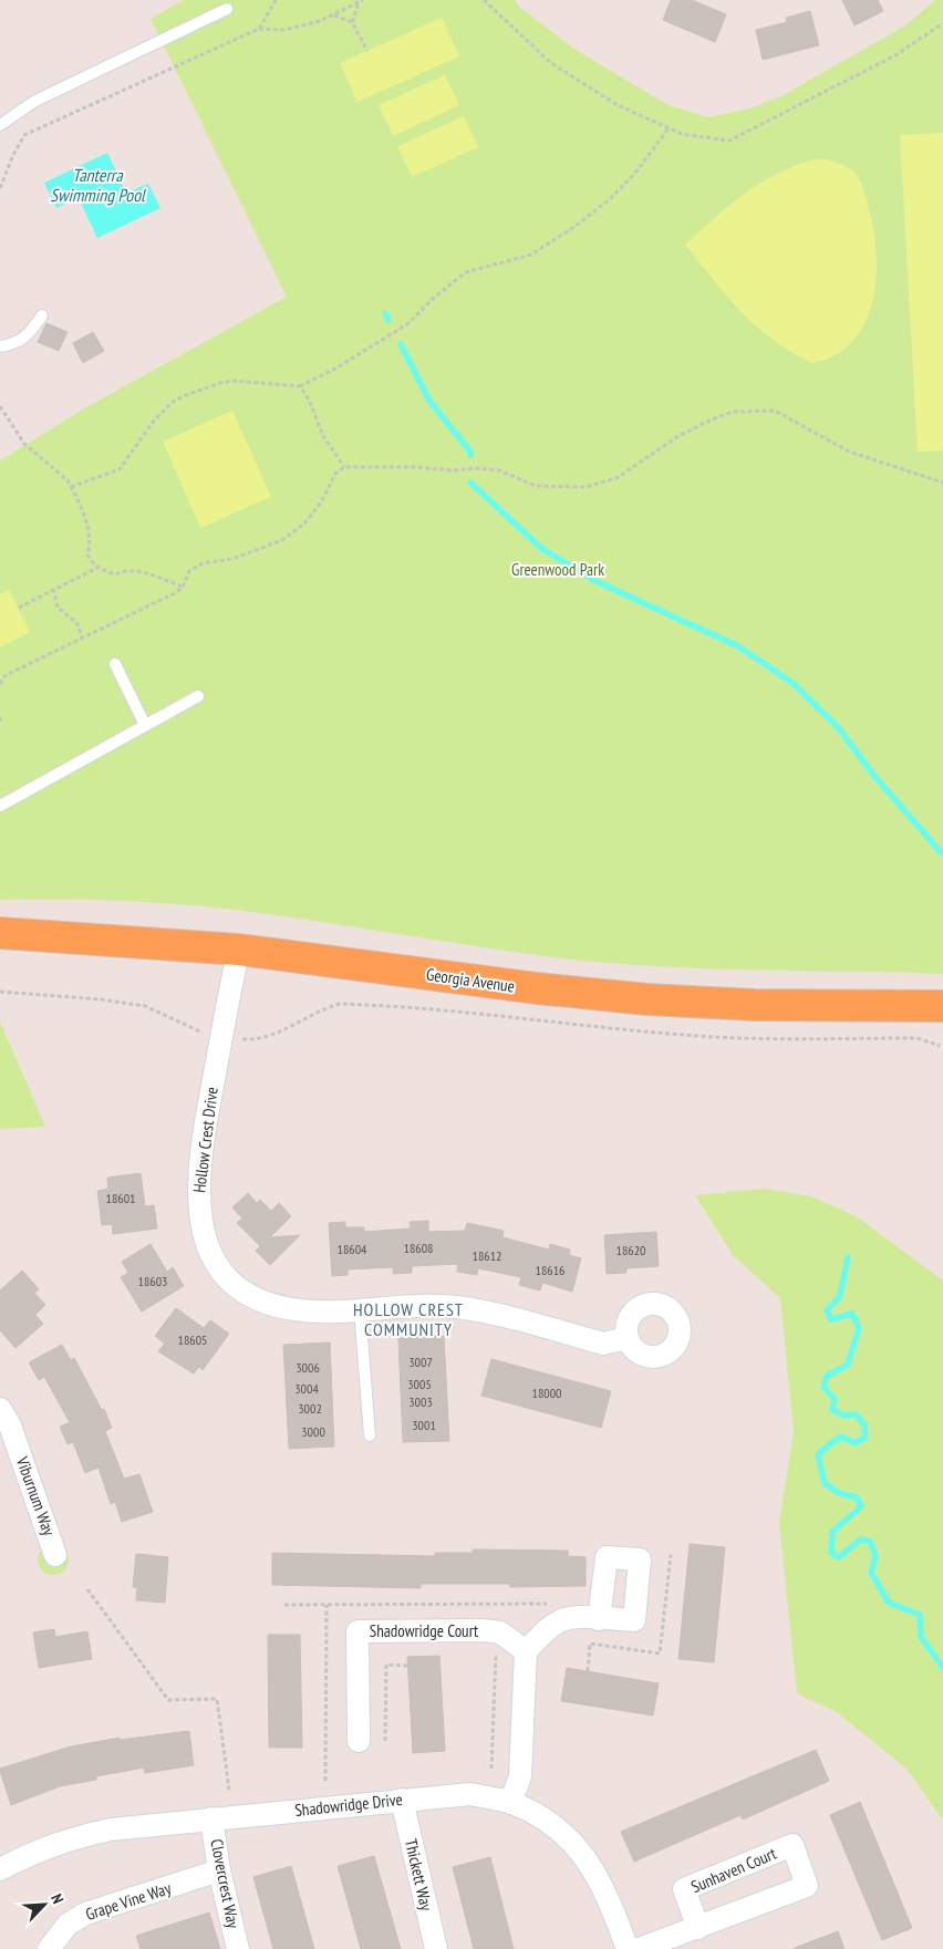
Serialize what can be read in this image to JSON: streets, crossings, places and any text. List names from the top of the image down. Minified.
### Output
{"streets":{"main road":["Georgia Avenue"],"street":["Hollow Crest Drive","Viburnum Way","Shadowridge Court","Shadowridge Drive","Sunhaven Court","Thickett Way","Clovercrest Way","Grape Vine Way"]},"crossings":[["Georgia Avenue","Hollow Crest Drive"],["Shadowridge Drive","Thickett Way"],["Shadowridge Drive","Clovercrest Way"],["Clovercrest Way","Grape Vine Way"]],"districts":["HOLLOW CREST COMMUNITY"],"water":["Tanterra Swimming Pool"],"parks":["Greenwood Park"],"house_numbers":["18601","18608","18604","18620","18612","18616","18603","18605","3007","3006","3005","3004","18000","3003","3002","3001","3000"],"north":"top right"}
